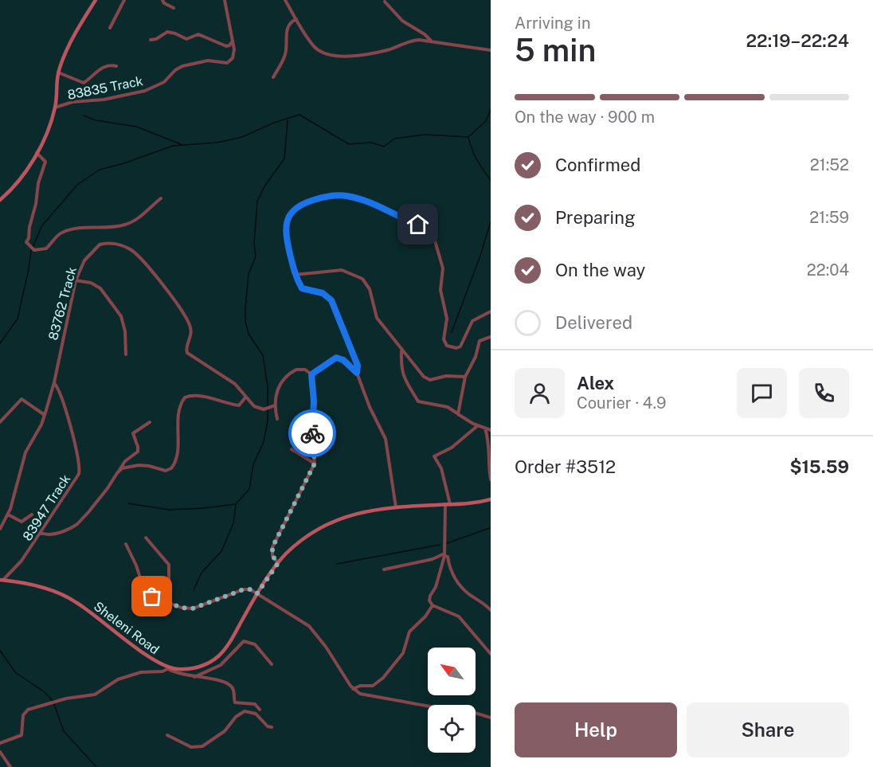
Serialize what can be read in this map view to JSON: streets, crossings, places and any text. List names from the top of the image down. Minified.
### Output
{"streets":{"street":["83835 Track","83762 Track","83947 Track","Sheleni Road"]},"crossings":[["83762 Track","83947 Track"],["83947 Track","Sheleni Road"]],"north":"top left","page":{"heading":["5 min","Arriving in","22:19–22:24"],"panel":["Alex","Courier · 4.9","Order #3512","$15.59"],"bar":"On the way · 900 m","list":[["Confirmed","21:52"],["Preparing","21:59"],["On the way","22:04"],"Delivered"],"buttons":["Help","Share"]}}
